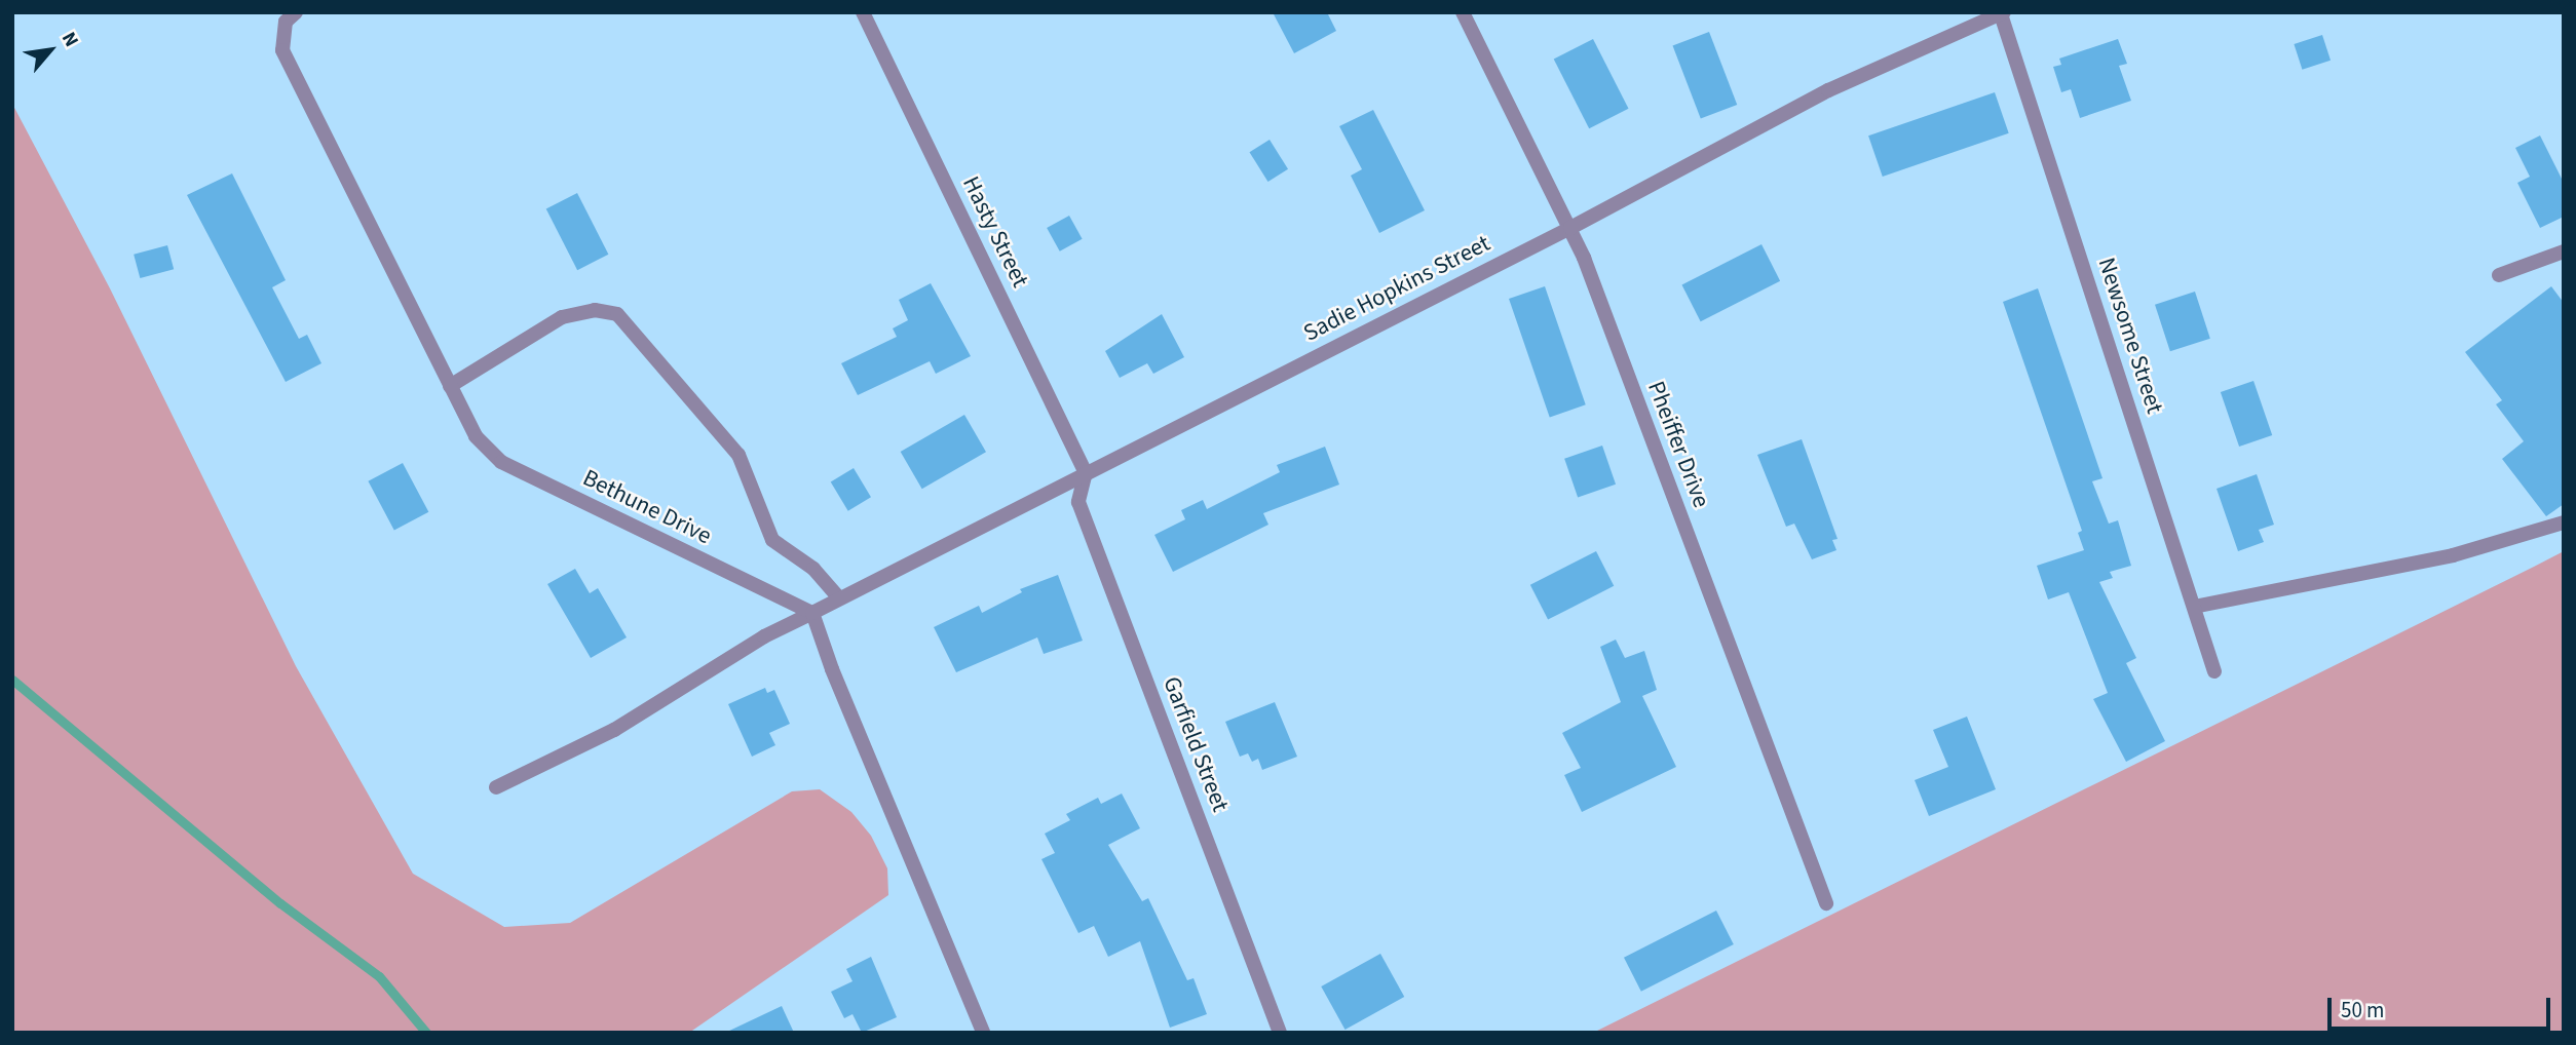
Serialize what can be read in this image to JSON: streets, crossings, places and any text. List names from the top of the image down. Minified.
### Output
{"streets":{"street":["Hasty Street","Sadie Hopkins Street","Newsome Street","Pheiffer Drive","Bethune Drive","Garfield Street"]},"crossings":[["Hasty Street","Sadie Hopkins Street"],["Hasty Street","Garfield Street"],["Sadie Hopkins Street","Newsome Street"],["Sadie Hopkins Street","Pheiffer Drive"],["Sadie Hopkins Street","Bethune Drive"],["Sadie Hopkins Street","Garfield Street"]],"scale_bar":"50 m","north":"top right"}
